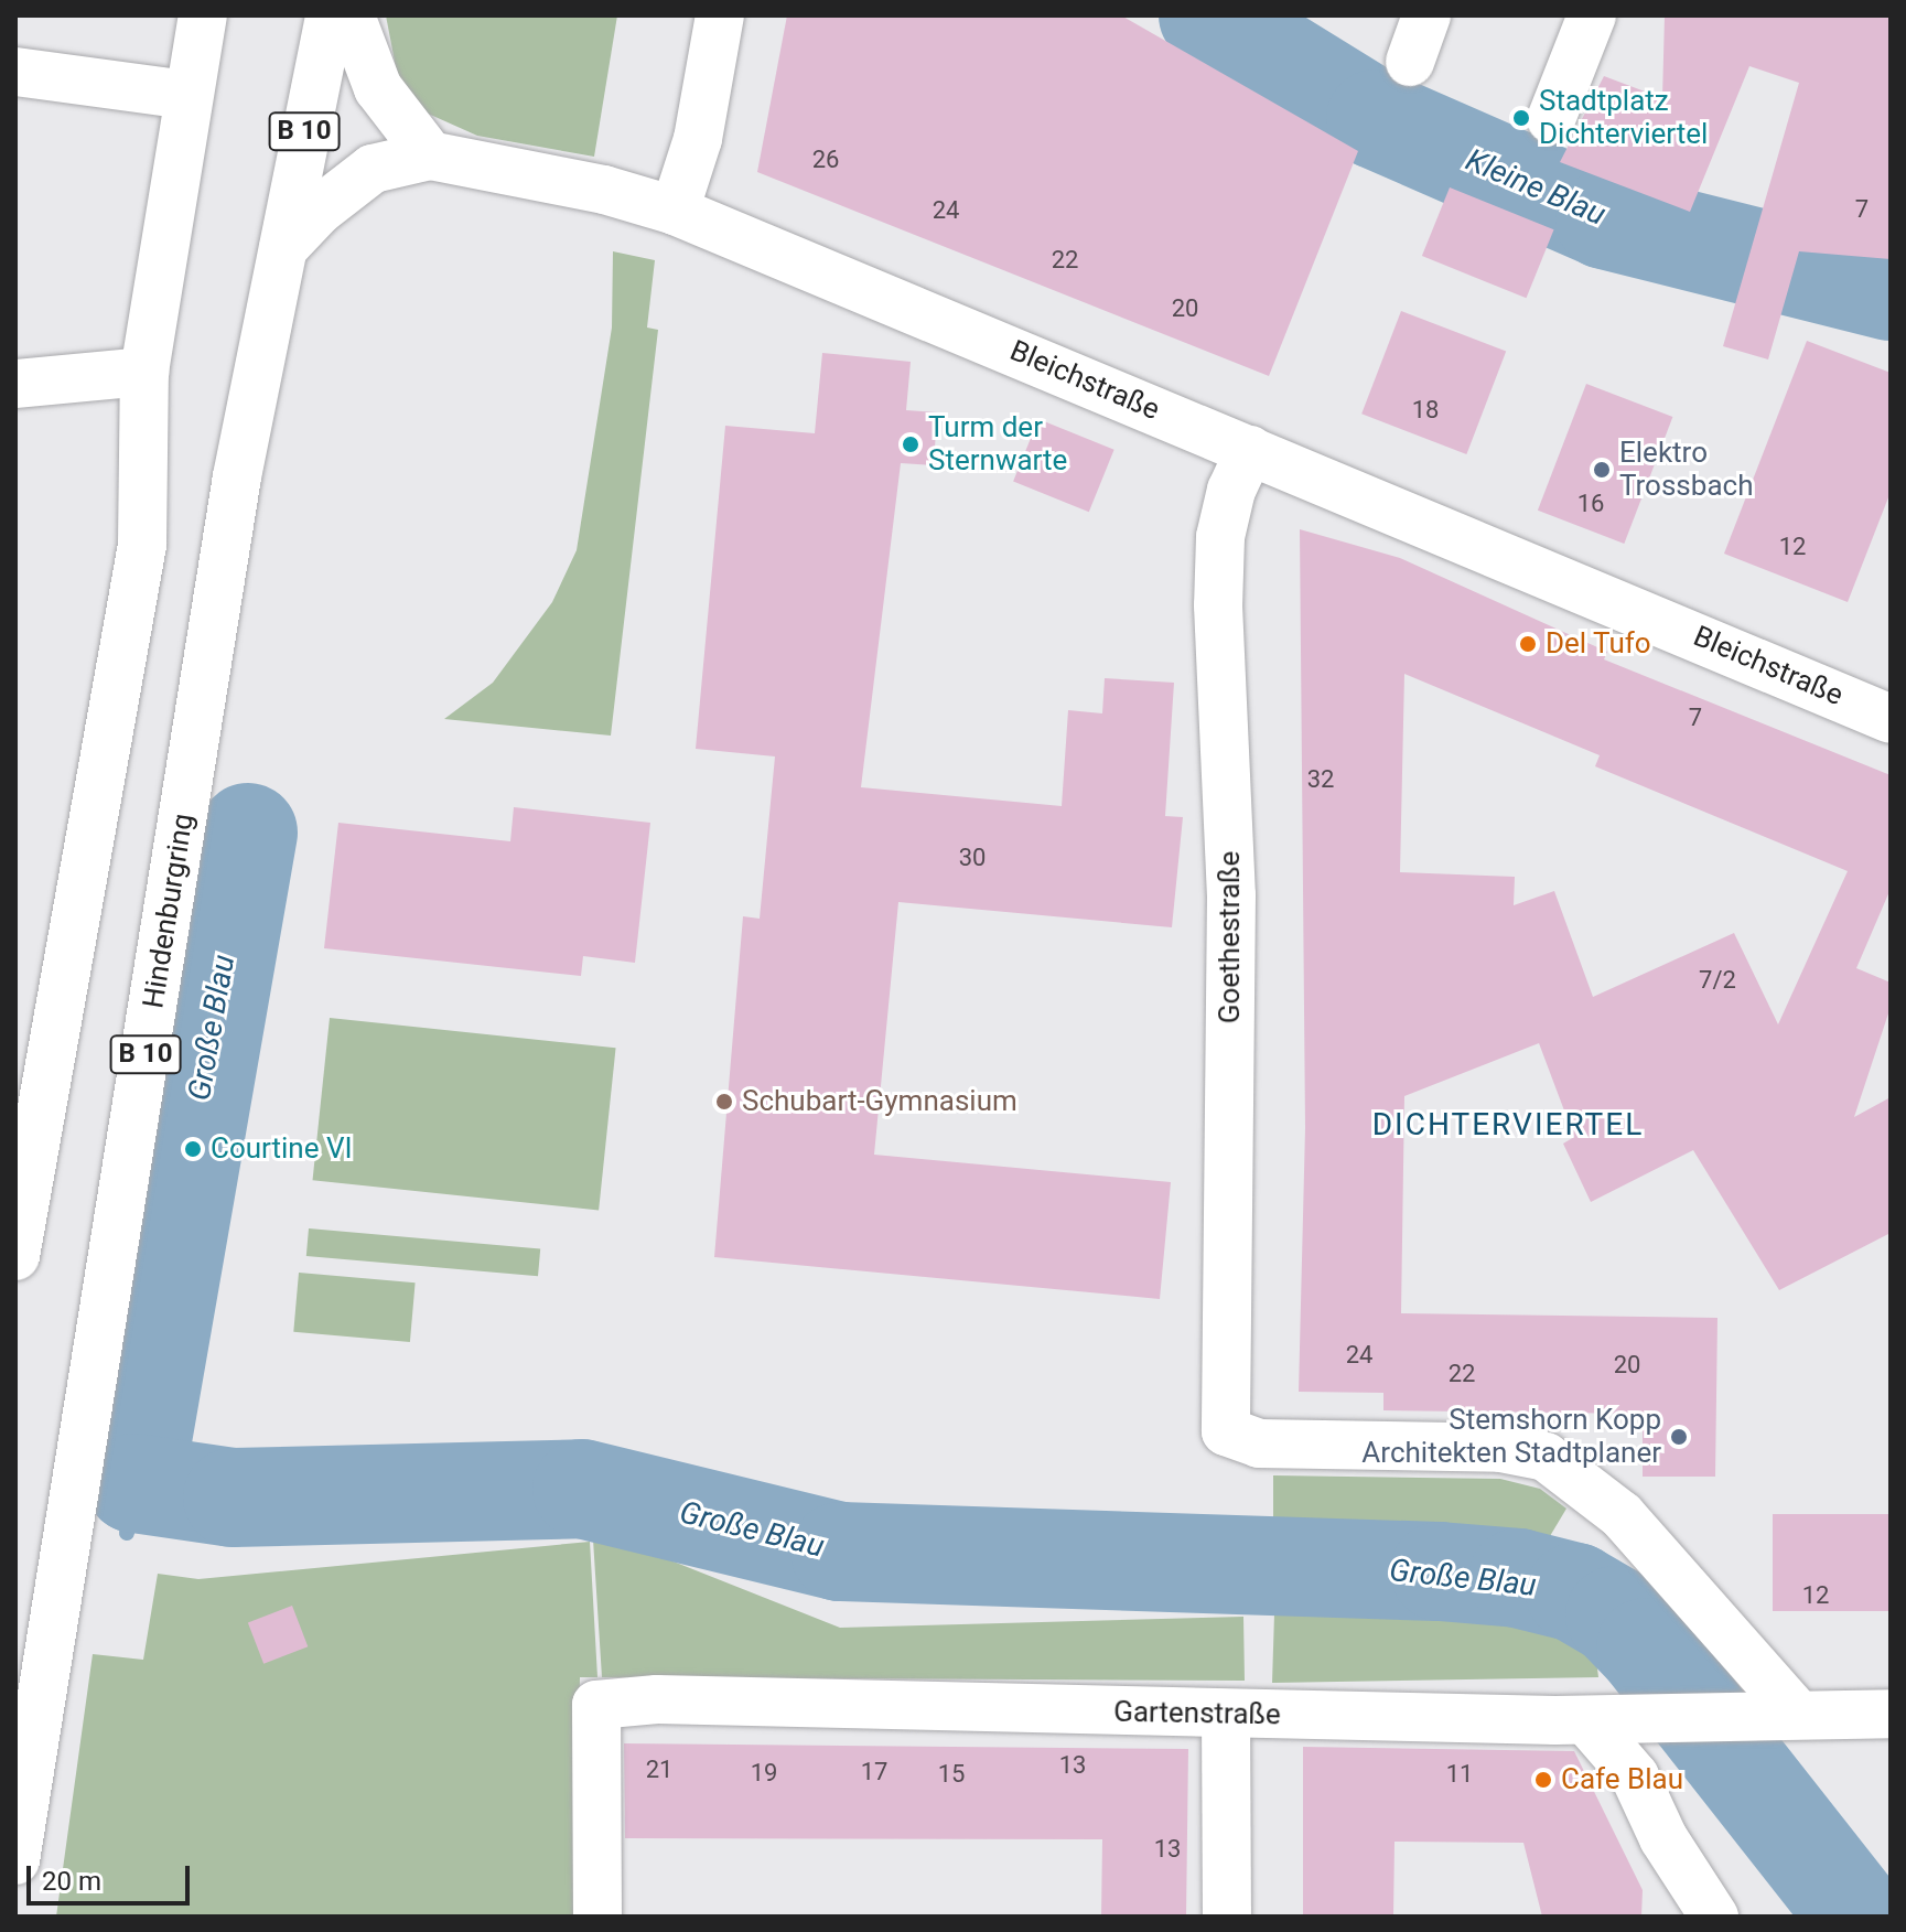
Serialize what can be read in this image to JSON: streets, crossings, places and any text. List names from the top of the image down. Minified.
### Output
{"streets":{"main road":["B 10","Bleichstraße","Hindenburgring","Goethestraße","Gartenstraße"]},"crossings":[["Bleichstraße","Hindenburgring"],["Bleichstraße","Goethestraße"],["Goethestraße","Gartenstraße"]],"districts":["DICHTERVIERTEL"],"water":["Kleine Blau","Große Blau"],"places":["Stadtplatz Dichterviertel","Turm der Sternwarte","Elektro Trossbach","Del Tufo","Schubart-Gymnasium","Courtine VI","Stemshorn Kopp Architekten Stadtplaner","Cafe Blau"],"house_numbers":["26","7","24","22","20","18","16","12","7","32","30","7/2","24","20","22","12","13","21","17","19","15","11","13"],"scale_bar":"20 m"}
